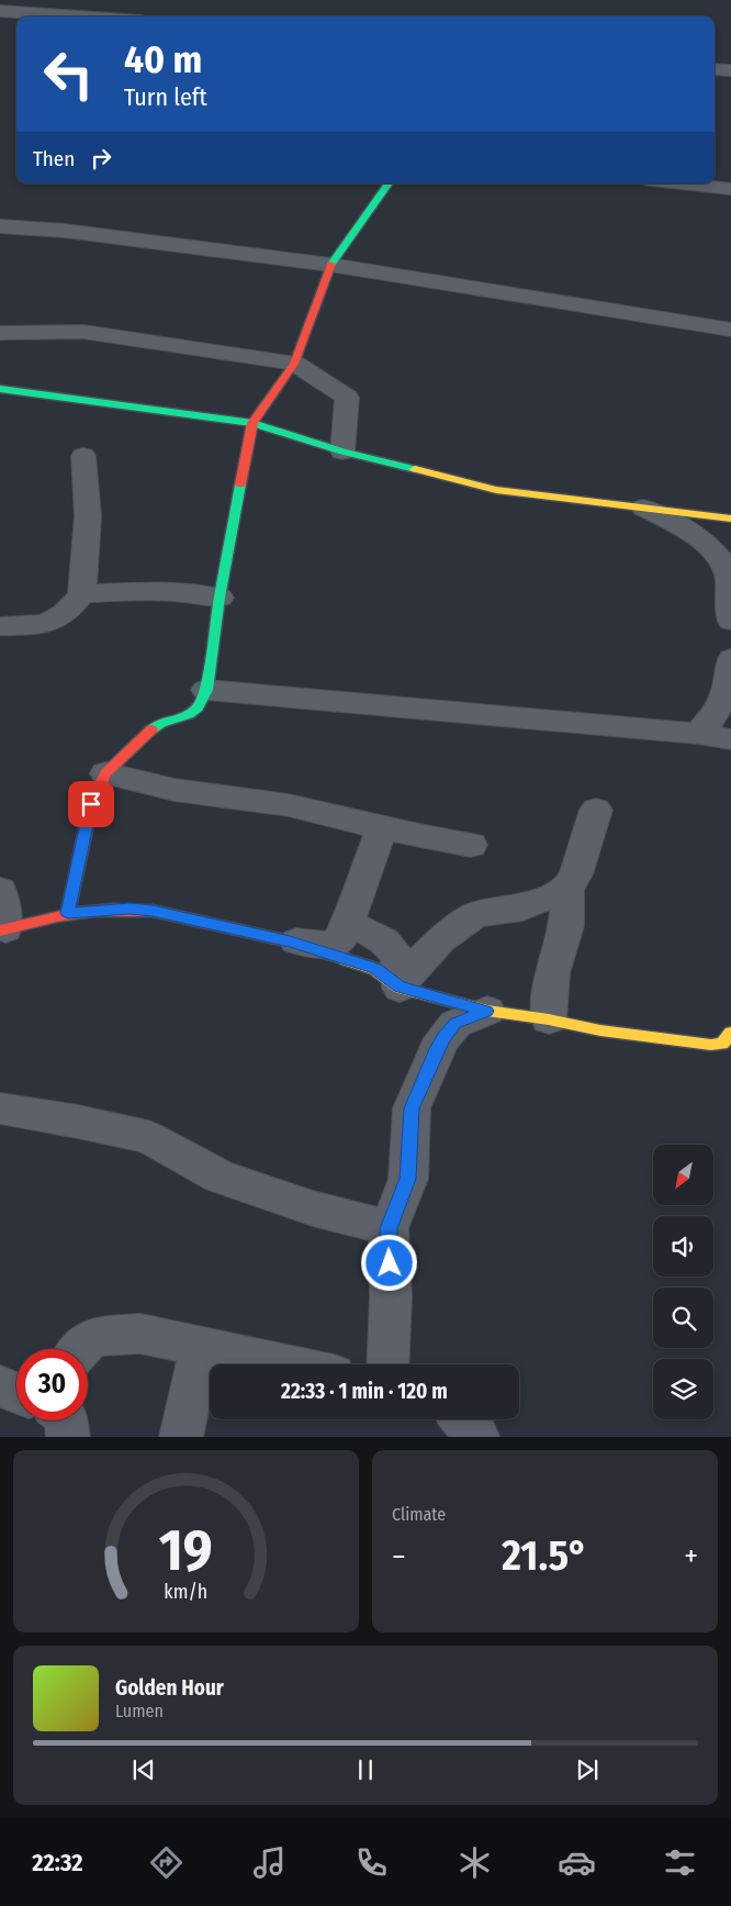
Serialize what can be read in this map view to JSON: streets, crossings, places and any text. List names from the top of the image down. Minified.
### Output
{"north":"bottom left","page":{"turn":["40 m","Turn left"],"then":"Then","limit":"30","trip":"22:33 · 1 min · 120 m","tile":"Climate","heat":["−","21.5°","+"],"song":["Golden Hour","Lumen"],"tabs":"22:32","gauge":["19","km/h"]}}
